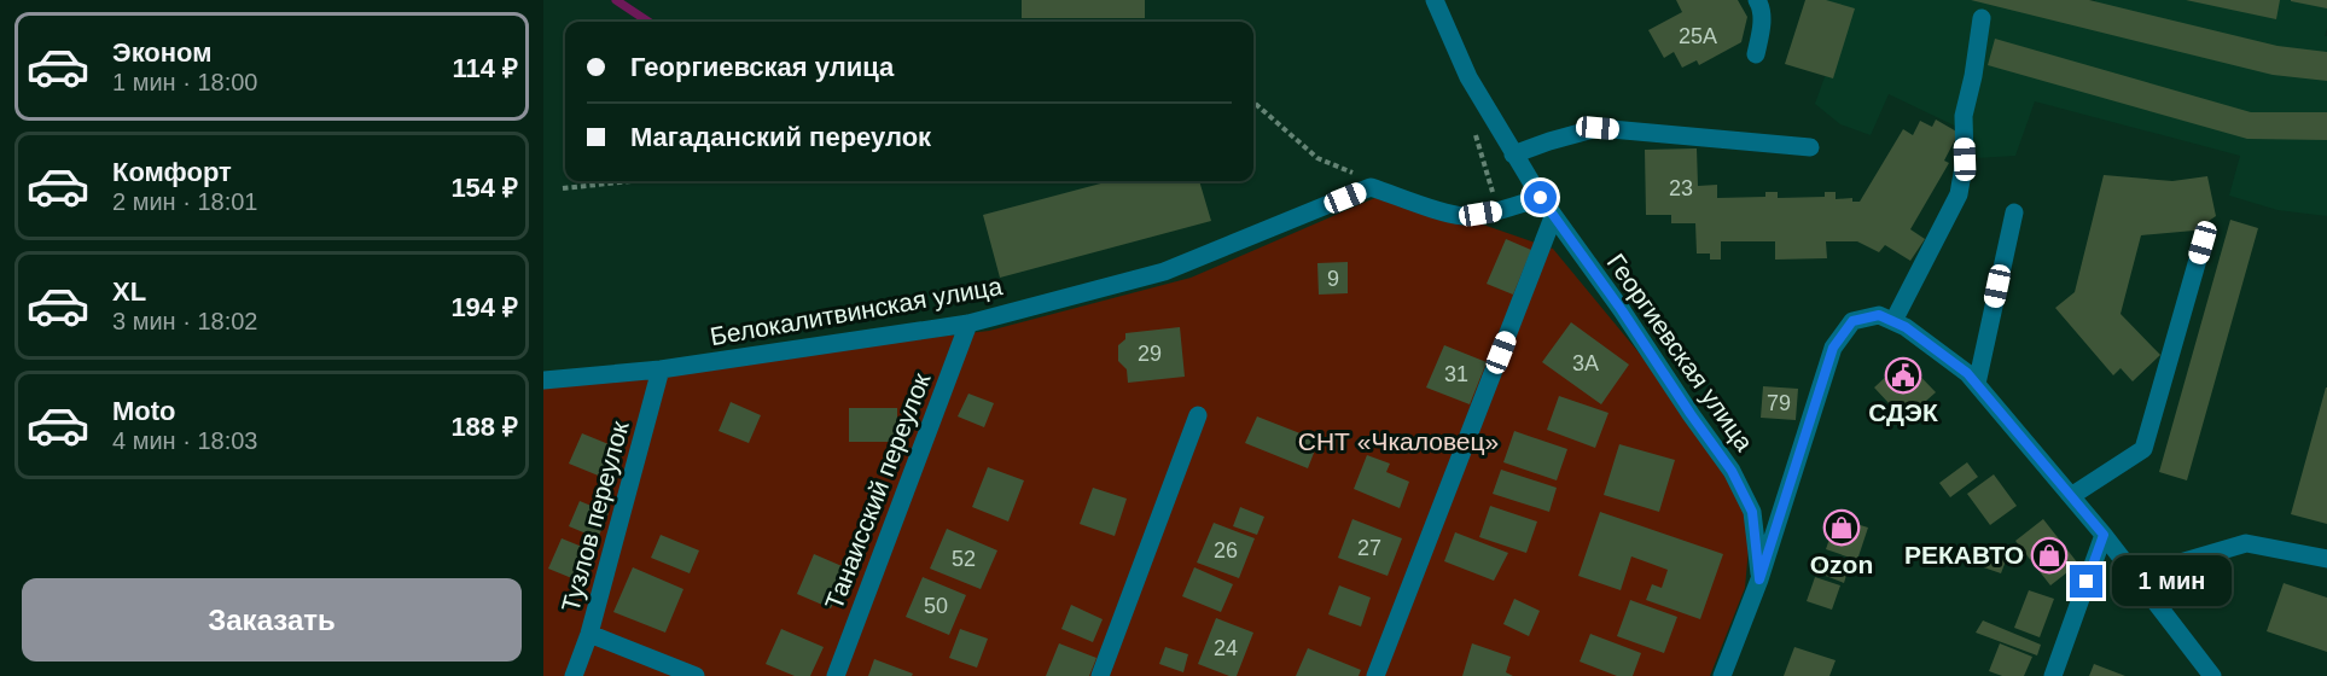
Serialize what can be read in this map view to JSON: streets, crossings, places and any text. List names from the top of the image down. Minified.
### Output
{"streets":{"street":["Белокалитвинская улица","Георгиевская улица","Танаисский переулок","Тузлов переулок"]},"crossings":[["Белокалитвинская улица","Георгиевская улица"],["Белокалитвинская улица","Танаисский переулок"],["Белокалитвинская улица","Тузлов переулок"]],"parks":["СНТ «Чкаловец»"],"places":{"public building":["СДЭК"],"shop":["Ozon","РЕКАВТО"]},"house_numbers":["25А","23","9","29","3А","31","79","27","26","52","50","24"],"page":{"list":[{"name":"Эконом","note":"1 мин · 18:00","value":"114 ₽"},{"name":"Комфорт","note":"2 мин · 18:01","value":"154 ₽"},{"name":"XL","note":"3 мин · 18:02","value":"194 ₽"},{"name":"Moto","note":"4 мин · 18:03","value":"188 ₽"}],"banner":["Георгиевская улица","Магаданский переулок"],"bubble":"1 мин","buttons":"Заказать"}}
